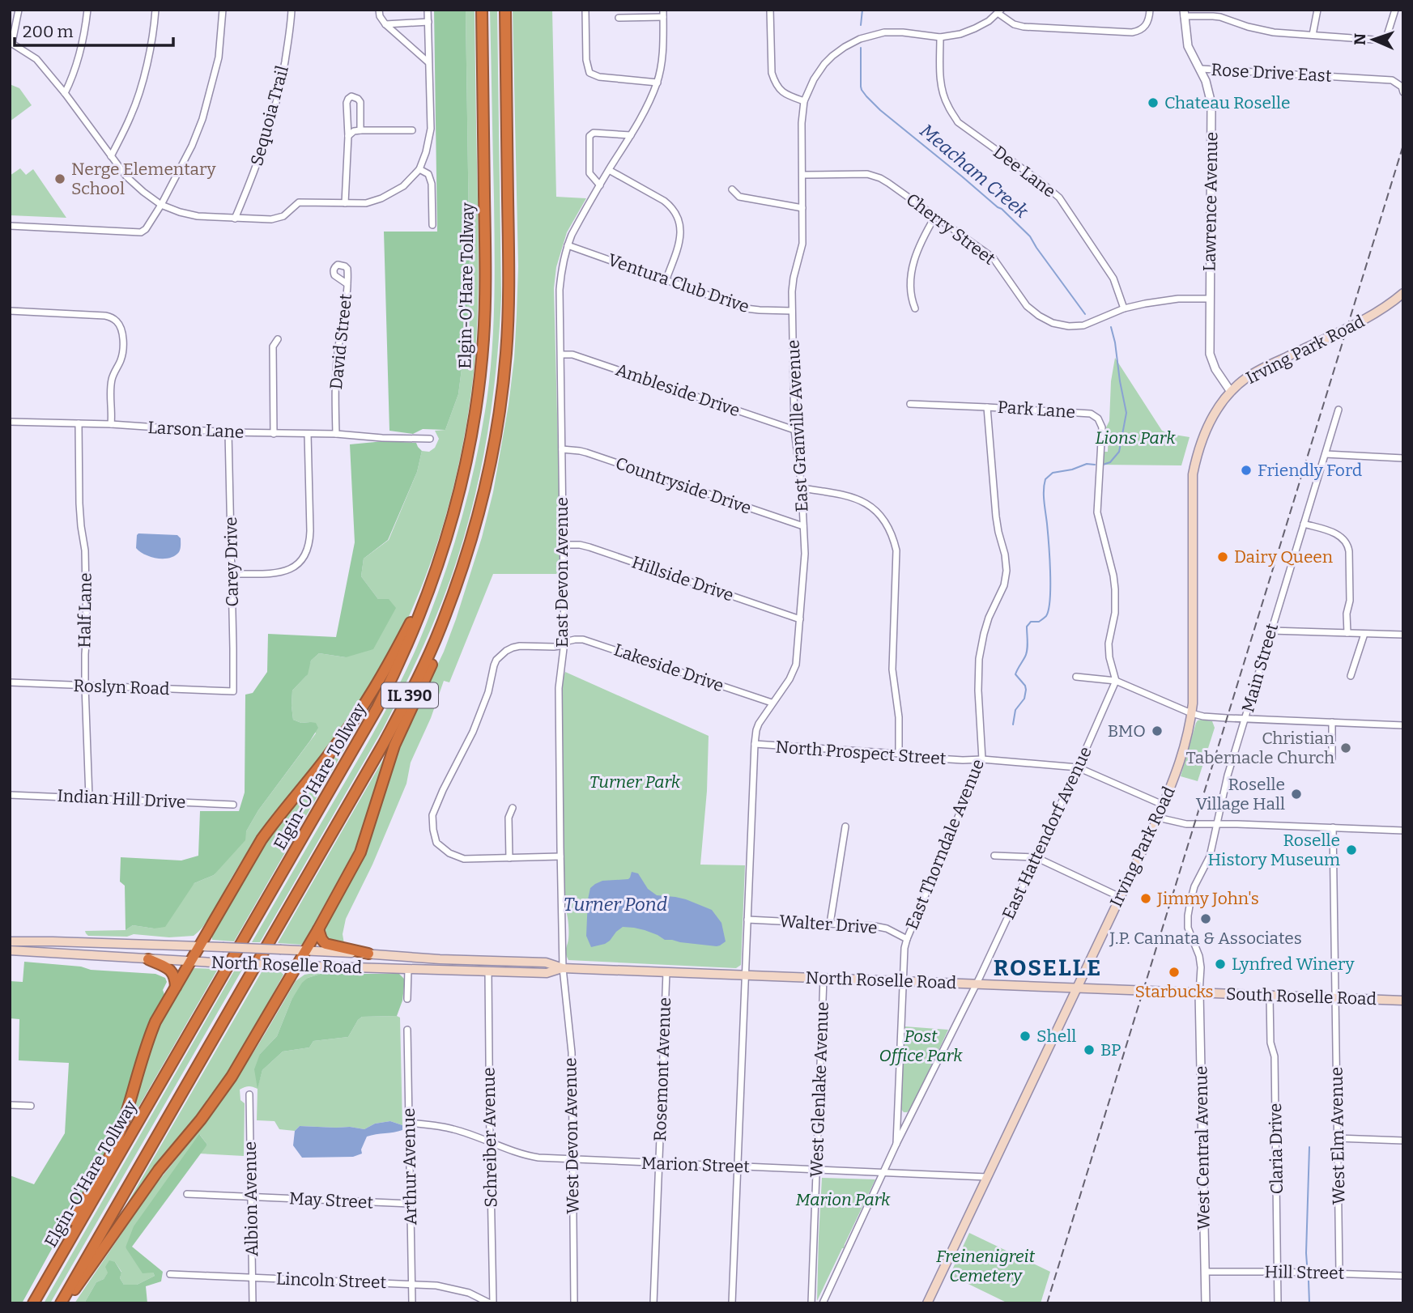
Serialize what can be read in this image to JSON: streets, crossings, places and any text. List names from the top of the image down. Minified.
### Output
{"streets":{"highway":["Elgin-O'Hare Tollway","IL 390"],"main road":["Irving Park Road","North Roselle Road","South Roselle Road"],"street":["Rose Drive East","Sequoia Trail","Dee Lane","Lawrence Avenue","Cherry Street","Ventura Club Drive","David Street","Ambleside Drive","Park Lane","East Granville Avenue","Larson Lane","Countryside Drive","Carey Drive","East Devon Avenue","Hillside Drive","Half Lane","Lakeside Drive","Main Street","Roslyn Road","North Prospect Street","Indian Hill Drive","East Hattendorf Avenue","East Thorndale Avenue","Walter Drive","Rosemont Avenue","West Glenlake Avenue","West Devon Avenue","West Elm Avenue","Schreiber Avenue","West Central Avenue","Claria Drive","Marion Street","Arthur Avenue","Albion Avenue","May Street","Hill Street","Lincoln Street"]},"crossings":[["Rose Drive East","Lawrence Avenue"],["Dee Lane","Cherry Street"],["Dee Lane","East Granville Avenue"],["Lawrence Avenue","Cherry Street"],["Lawrence Avenue","Irving Park Road"],["Cherry Street","East Granville Avenue"],["Ventura Club Drive","East Granville Avenue"],["Ventura Club Drive","East Devon Avenue"],["David Street","Larson Lane"],["Irving Park Road","North Prospect Street"],["Irving Park Road","North Roselle Road"],["Irving Park Road","Marion Street"],["Ambleside Drive","East Granville Avenue"],["Ambleside Drive","East Devon Avenue"],["Park Lane","East Hattendorf Avenue"],["Park Lane","East Thorndale Avenue"],["East Granville Avenue","Countryside Drive"],["East Granville Avenue","Hillside Drive"],["East Granville Avenue","Lakeside Drive"],["East Granville Avenue","North Prospect Street"],["East Granville Avenue","Walter Drive"],["East Granville Avenue","North Roselle Road"],["East Granville Avenue","Marion Street"],["Larson Lane","Carey Drive"],["Larson Lane","Half Lane"],["Countryside Drive","East Devon Avenue"],["Carey Drive","Roslyn Road"],["East Devon Avenue","Hillside Drive"],["East Devon Avenue","Lakeside Drive"],["East Devon Avenue","North Roselle Road"],["East Devon Avenue","West Devon Avenue"],["Half Lane","Roslyn Road"],["Half Lane","Indian Hill Drive"],["Main Street","North Roselle Road"],["Main Street","South Roselle Road"],["Main Street","West Central Avenue"],["North Prospect Street","East Hattendorf Avenue"],["North Prospect Street","East Thorndale Avenue"],["East Hattendorf Avenue","East Thorndale Avenue"],["East Hattendorf Avenue","North Roselle Road"],["East Hattendorf Avenue","Marion Street"],["East Thorndale Avenue","Walter Drive"],["East Thorndale Avenue","North Roselle Road"],["North Roselle Road","South Roselle Road"],["North Roselle Road","Rosemont Avenue"],["North Roselle Road","West Glenlake Avenue"],["North Roselle Road","West Devon Avenue"],["North Roselle Road","Schreiber Avenue"],["North Roselle Road","West Central Avenue"],["South Roselle Road","West Elm Avenue"],["South Roselle Road","West Central Avenue"],["South Roselle Road","Claria Drive"],["Rosemont Avenue","Marion Street"],["West Glenlake Avenue","Marion Street"],["West Devon Avenue","Marion Street"],["West Elm Avenue","Hill Street"],["Schreiber Avenue","Marion Street"],["Schreiber Avenue","Lincoln Street"],["West Central Avenue","Hill Street"],["Claria Drive","Hill Street"],["Marion Street","Arthur Avenue"],["Arthur Avenue","May Street"],["Arthur Avenue","Lincoln Street"],["Albion Avenue","May Street"],["Albion Avenue","Lincoln Street"]],"districts":["ROSELLE"],"water":["Meacham Creek","Turner Pond"],"parks":["Lions Park","Turner Park","Post Office Park","Marion Park","Freinenigreit Cemetery"],"places":["Chateau Roselle","Nerge Elementary School","Friendly Ford","Dairy Queen","BMO","Christian Tabernacle Church","Roselle Village Hall","Roselle History Museum","Jimmy John's","J.P. Cannata & Associates","Lynfred Winery","Starbucks","Shell","BP"],"scale_bar":"200 m","north":"left"}
